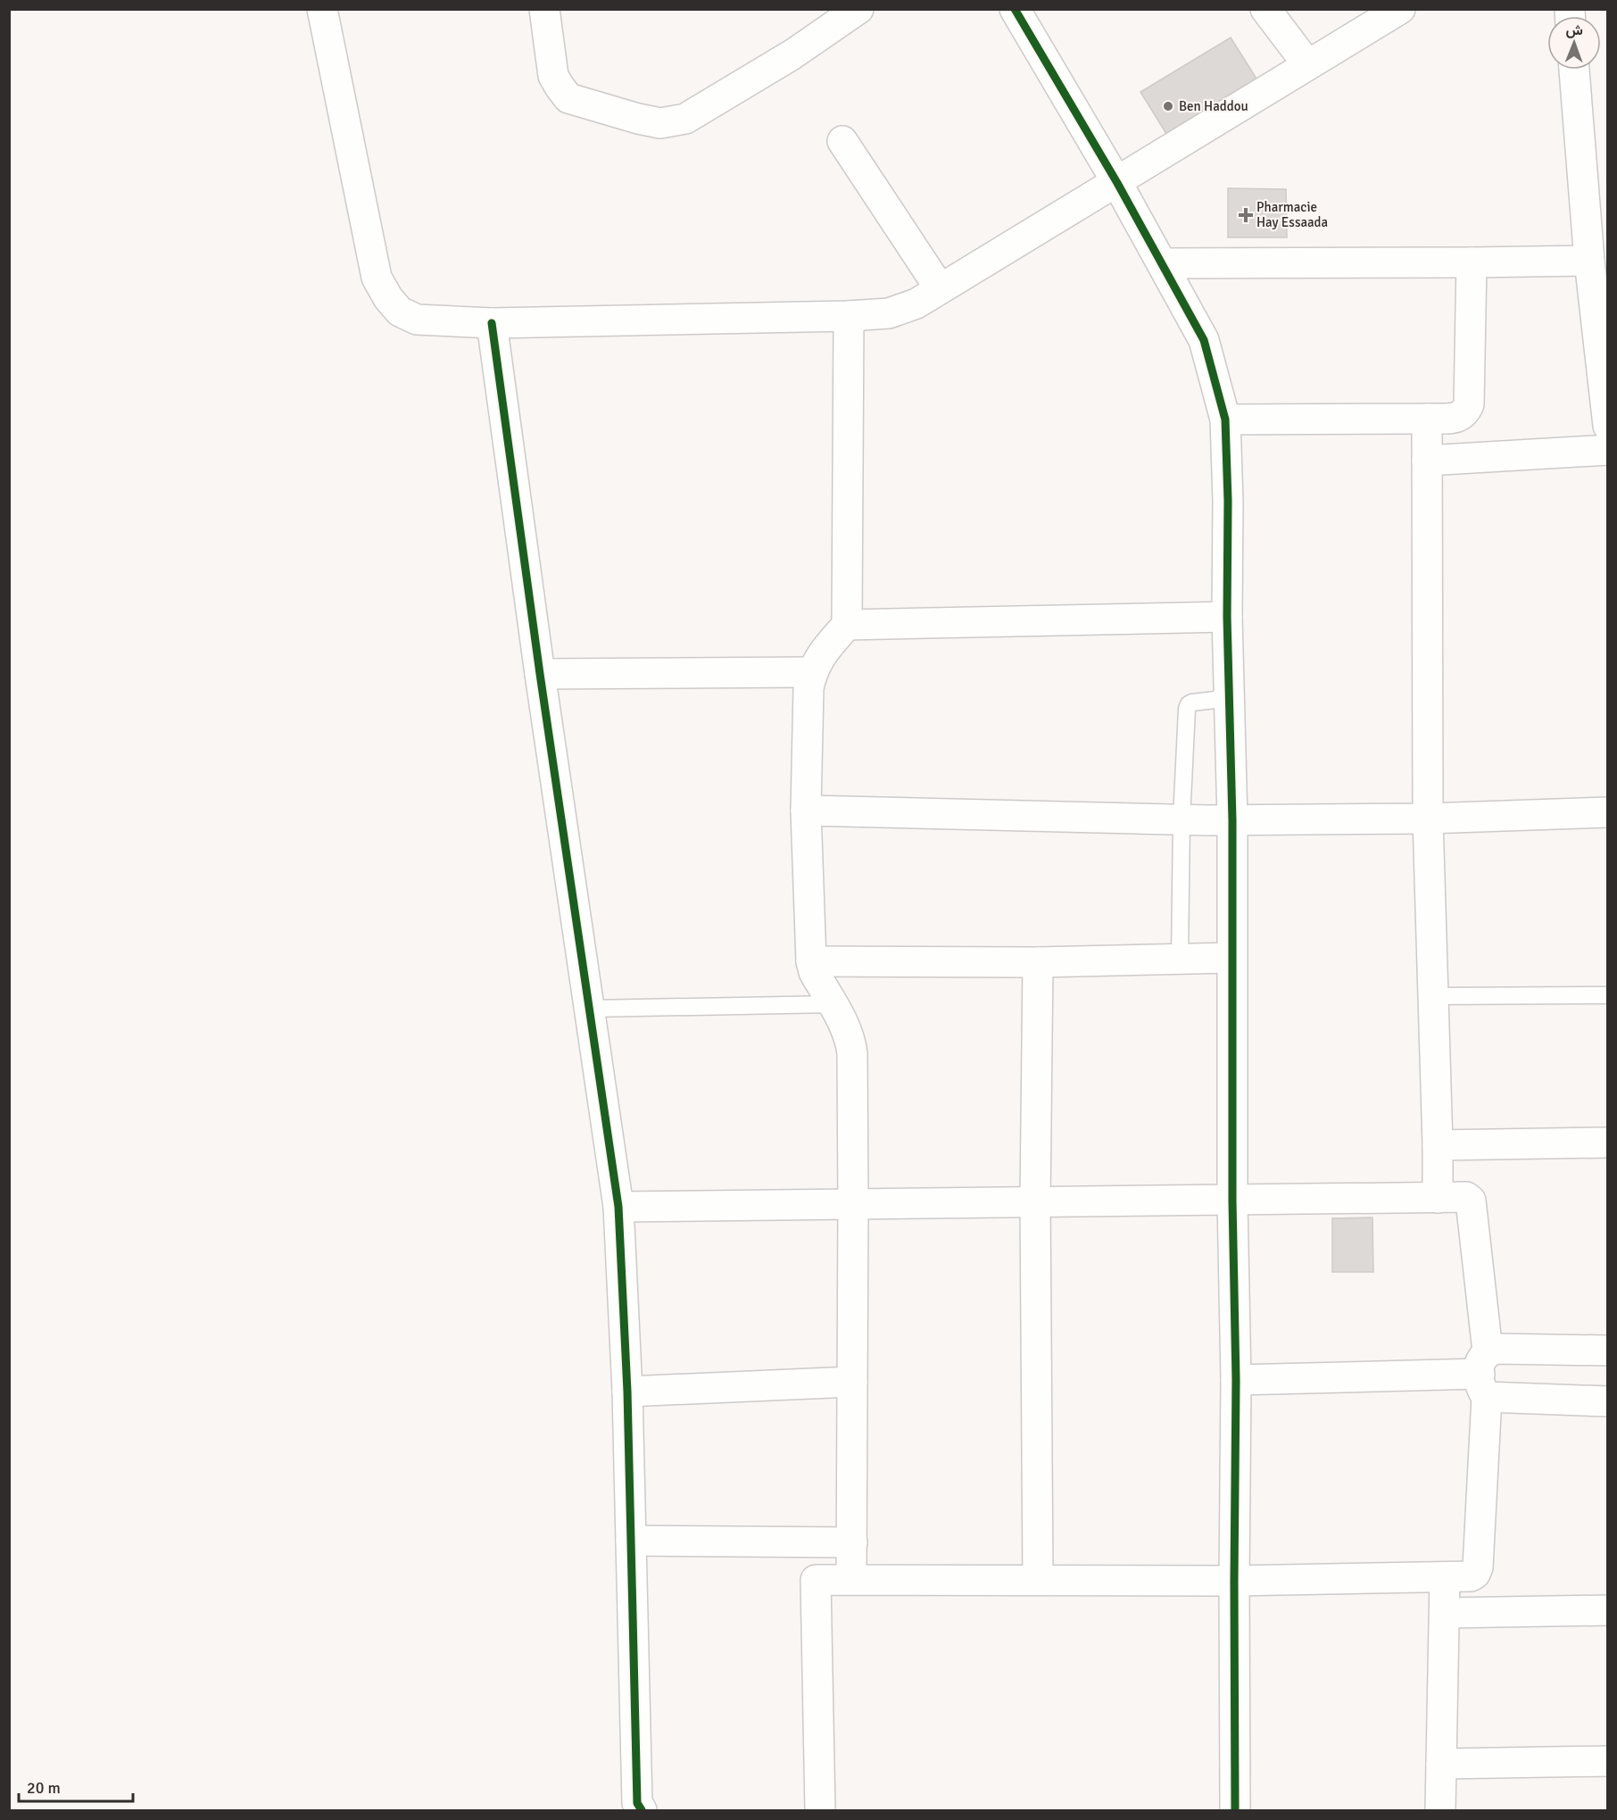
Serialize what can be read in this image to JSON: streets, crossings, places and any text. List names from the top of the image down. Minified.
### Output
{"places":{"other":["Ben Haddou"],"health":["Pharmacie Hay Essaada"]},"scale_bar":"20 m","north":"top"}
